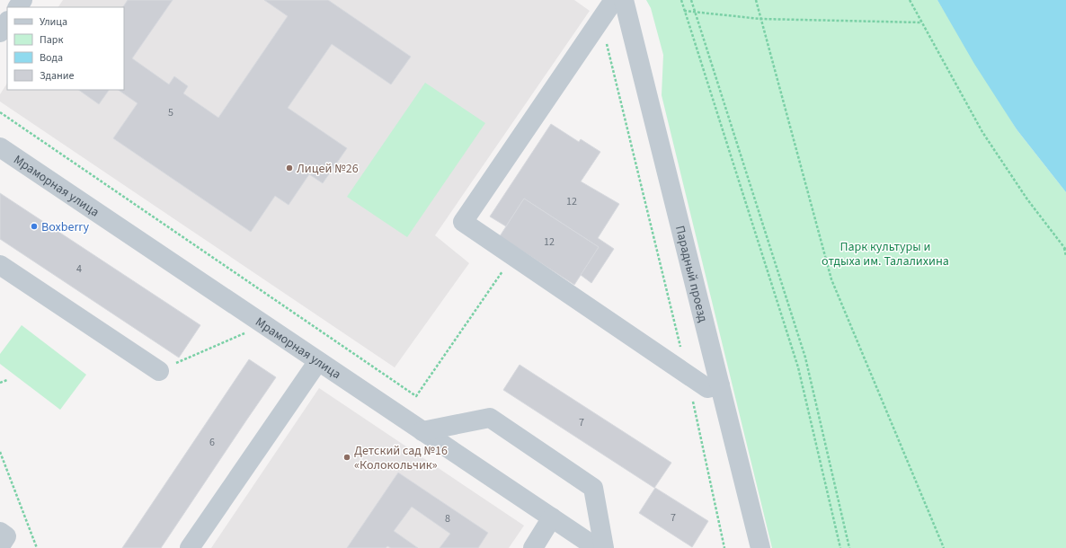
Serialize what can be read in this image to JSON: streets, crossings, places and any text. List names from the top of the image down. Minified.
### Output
{"streets":{"street":["Мраморная улица","Парадный проезд"]},"parks":["Парк культуры и отдыха им. Талалихина"],"places":["Лицей №26","Boxberry","Детский сад №16 «Колокольчик»"],"house_numbers":["5","12","12","4","7","6","7","8"],"legend":["Улица","Парк","Вода","Здание"]}
